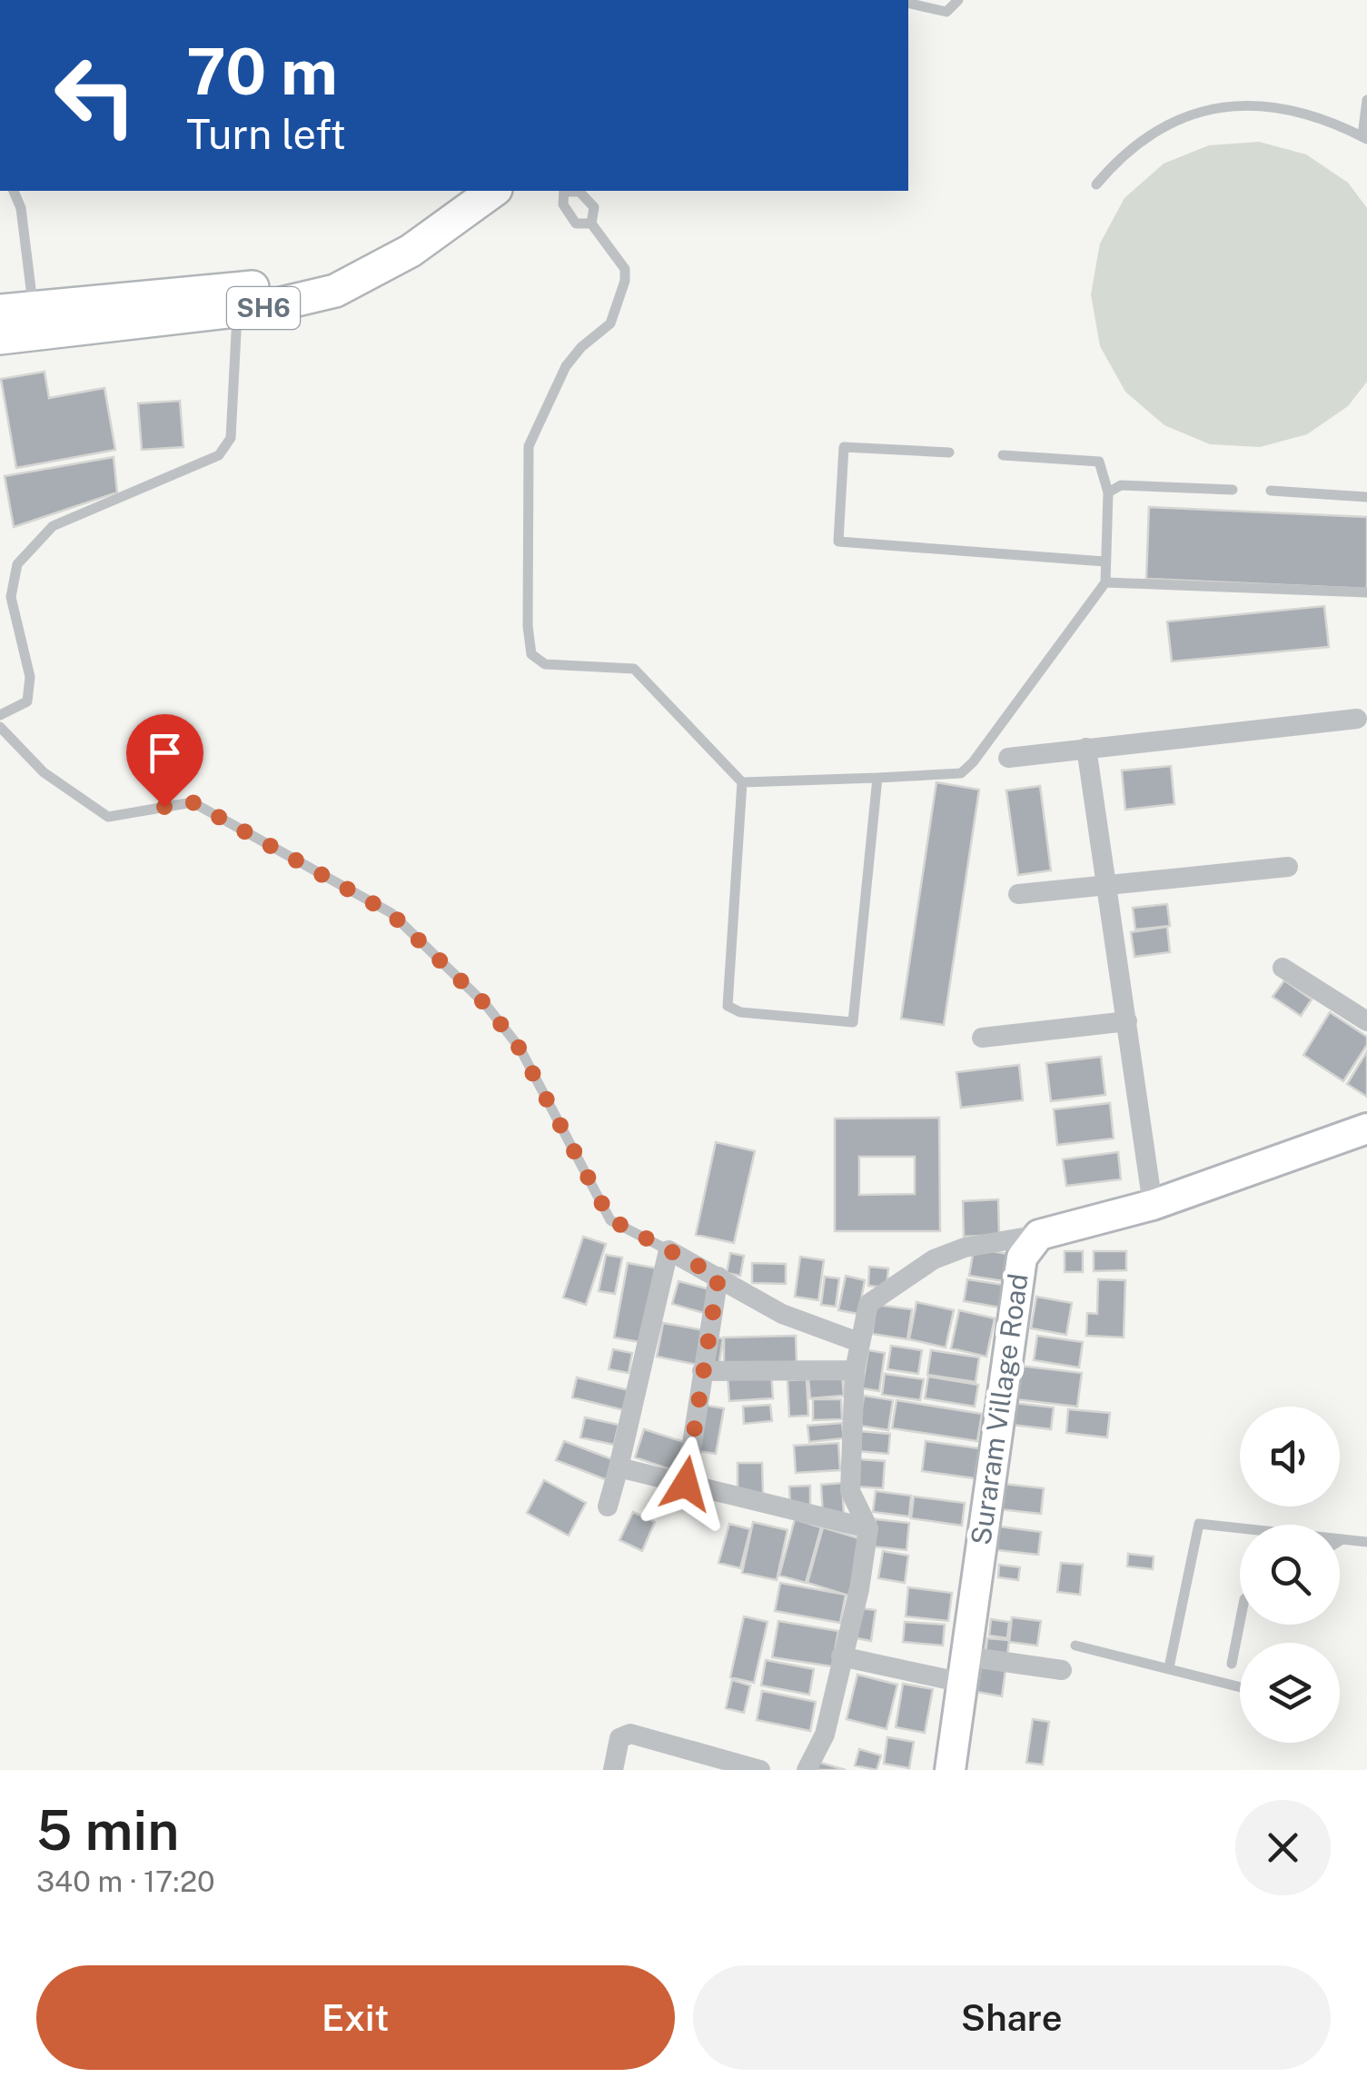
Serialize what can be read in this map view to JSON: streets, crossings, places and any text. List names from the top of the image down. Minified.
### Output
{"streets":{"main road":["SH6","Suraram Village Road"]},"page":{"turn":["70 m","Turn left"],"heading":["5 min","340 m · 17:20"],"buttons":["Exit","Share"]}}
